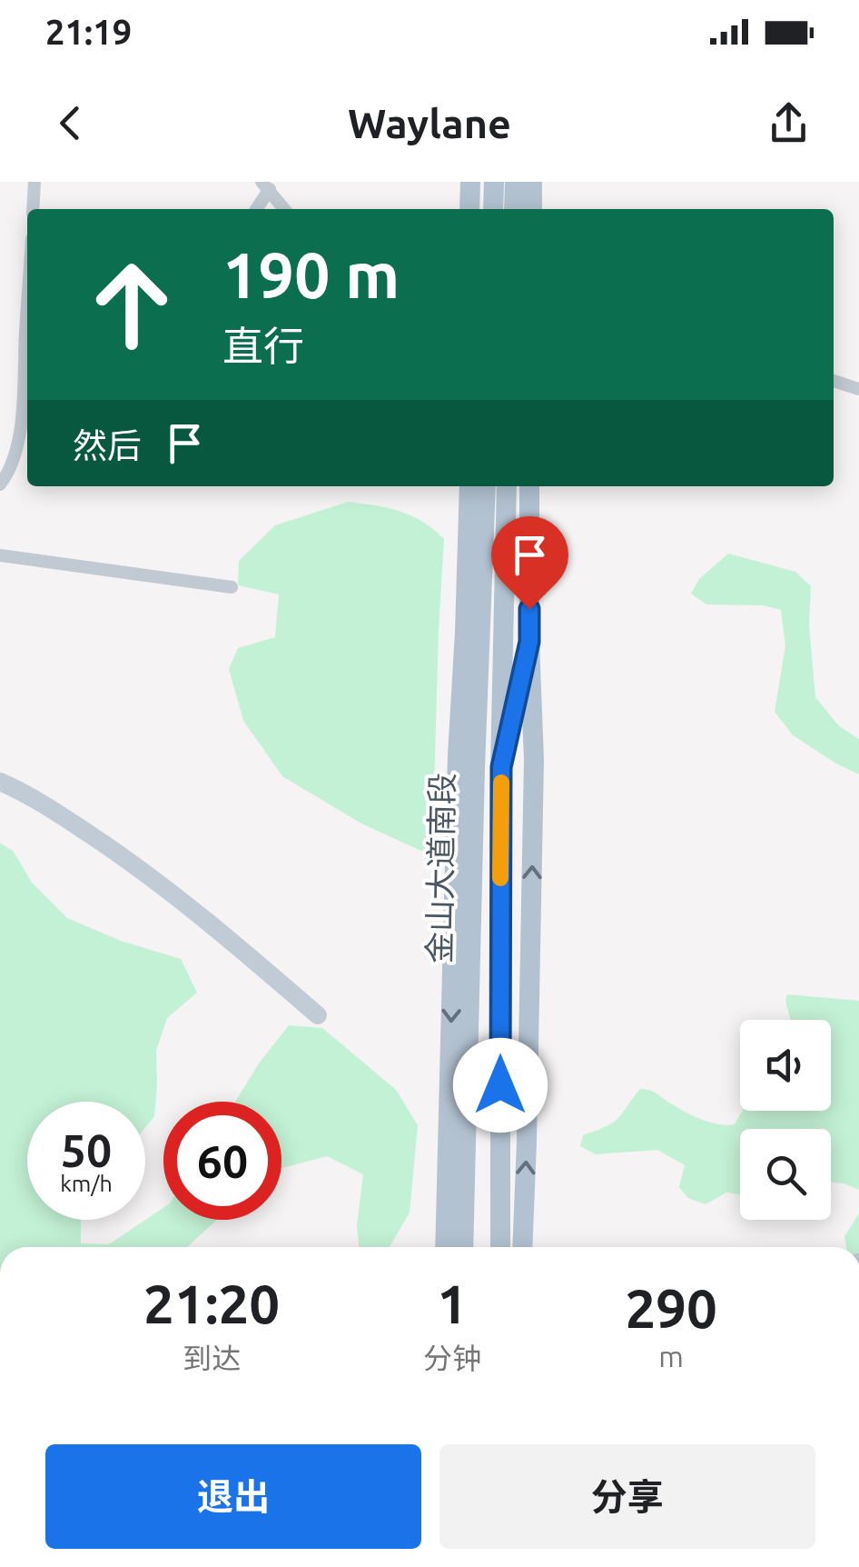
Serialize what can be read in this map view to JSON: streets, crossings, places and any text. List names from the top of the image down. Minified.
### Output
{"streets":{"main road":["金山大道南段"]},"page":{"status":"21:19","header":"Waylane","turn":["190 m","直行"],"then":"然后","speed":"50 km/h","limit":"60","eta":["21:20","到达","1","分钟","290","m"],"buttons":["退出","分享"]}}
